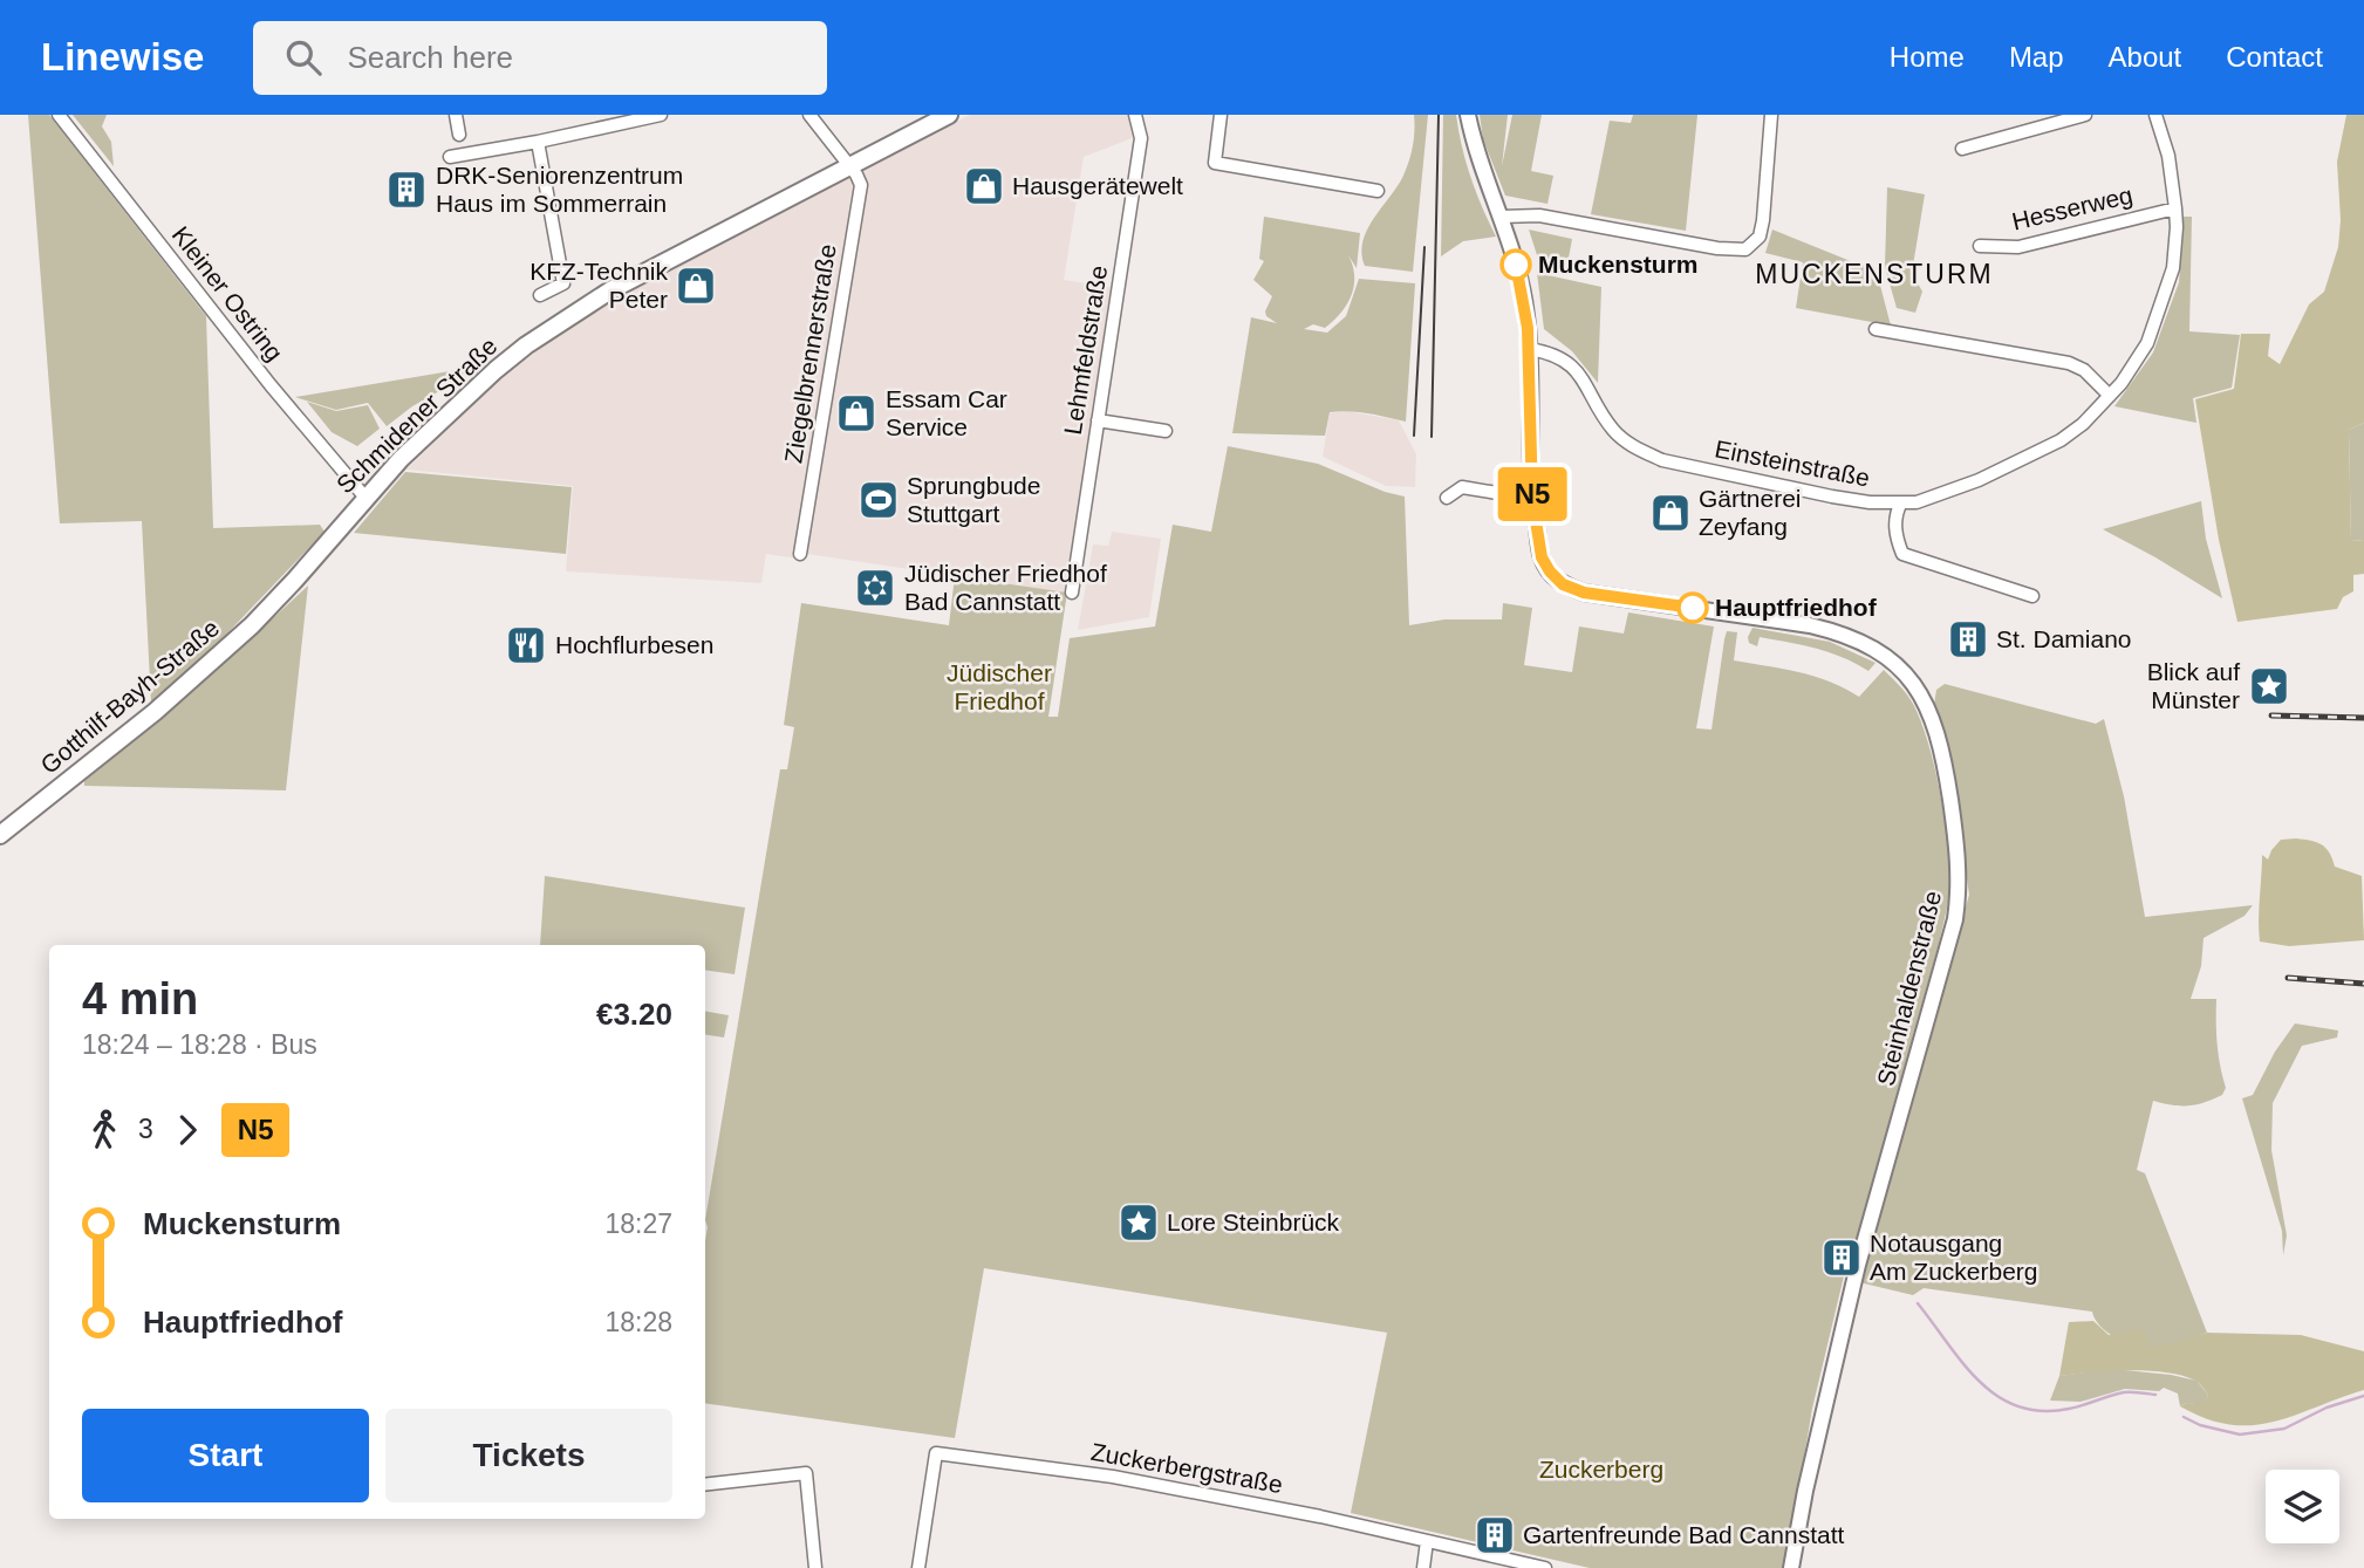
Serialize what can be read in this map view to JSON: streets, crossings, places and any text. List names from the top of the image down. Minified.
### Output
{"streets":{"main road":["Schmidener Straße","Gotthilf-Bayh-Straße"],"street":["Hesserweg","Kleiner Ostring","Lehmfeldstraße","Ziegelbrennerstraße","Einsteinstraße","Steinhaldenstraße","Zuckerbergstraße"]},"crossings":[["Hesserweg","Einsteinstraße"],["Kleiner Ostring","Schmidener Straße"],["Ziegelbrennerstraße","Schmidener Straße"],["Schmidener Straße","Gotthilf-Bayh-Straße"],["Einsteinstraße","Steinhaldenstraße"]],"districts":["MUCKENSTURM"],"parks":["Jüdischer Friedhof","Zuckerberg"],"places":{"shop":["Hausgerätewelt","KFZ-Technik Peter","Essam Car Service","Gärtnerei Zeyfang"],"building":["DRK-Seniorenzentrum Haus im Sommerrain","St. Damiano","Notausgang Am Zuckerberg","Gartenfreunde Bad Cannstatt"],"other":["Muckensturm","Hauptfriedhof"],"sports":["Sprungbude Stuttgart"],"synagogue":["Jüdischer Friedhof Bad Cannstatt"],"restaurant":["Hochflurbesen"],"place":["Blick auf Münster","Lore Steinbrück"]},"lines":["bus line N5"],"page":{"header":"Linewise","search":"Search here","nav":["Home","Map","About","Contact"],"on_map":"N5","heading":["4 min","18:24 – 18:28 · Bus","€3.20"],"legs":["3","N5"],"list":[{"name":"Muckensturm","value":"18:27"},{"name":"Hauptfriedhof","value":"18:28"}],"buttons":["Start","Tickets"]}}
